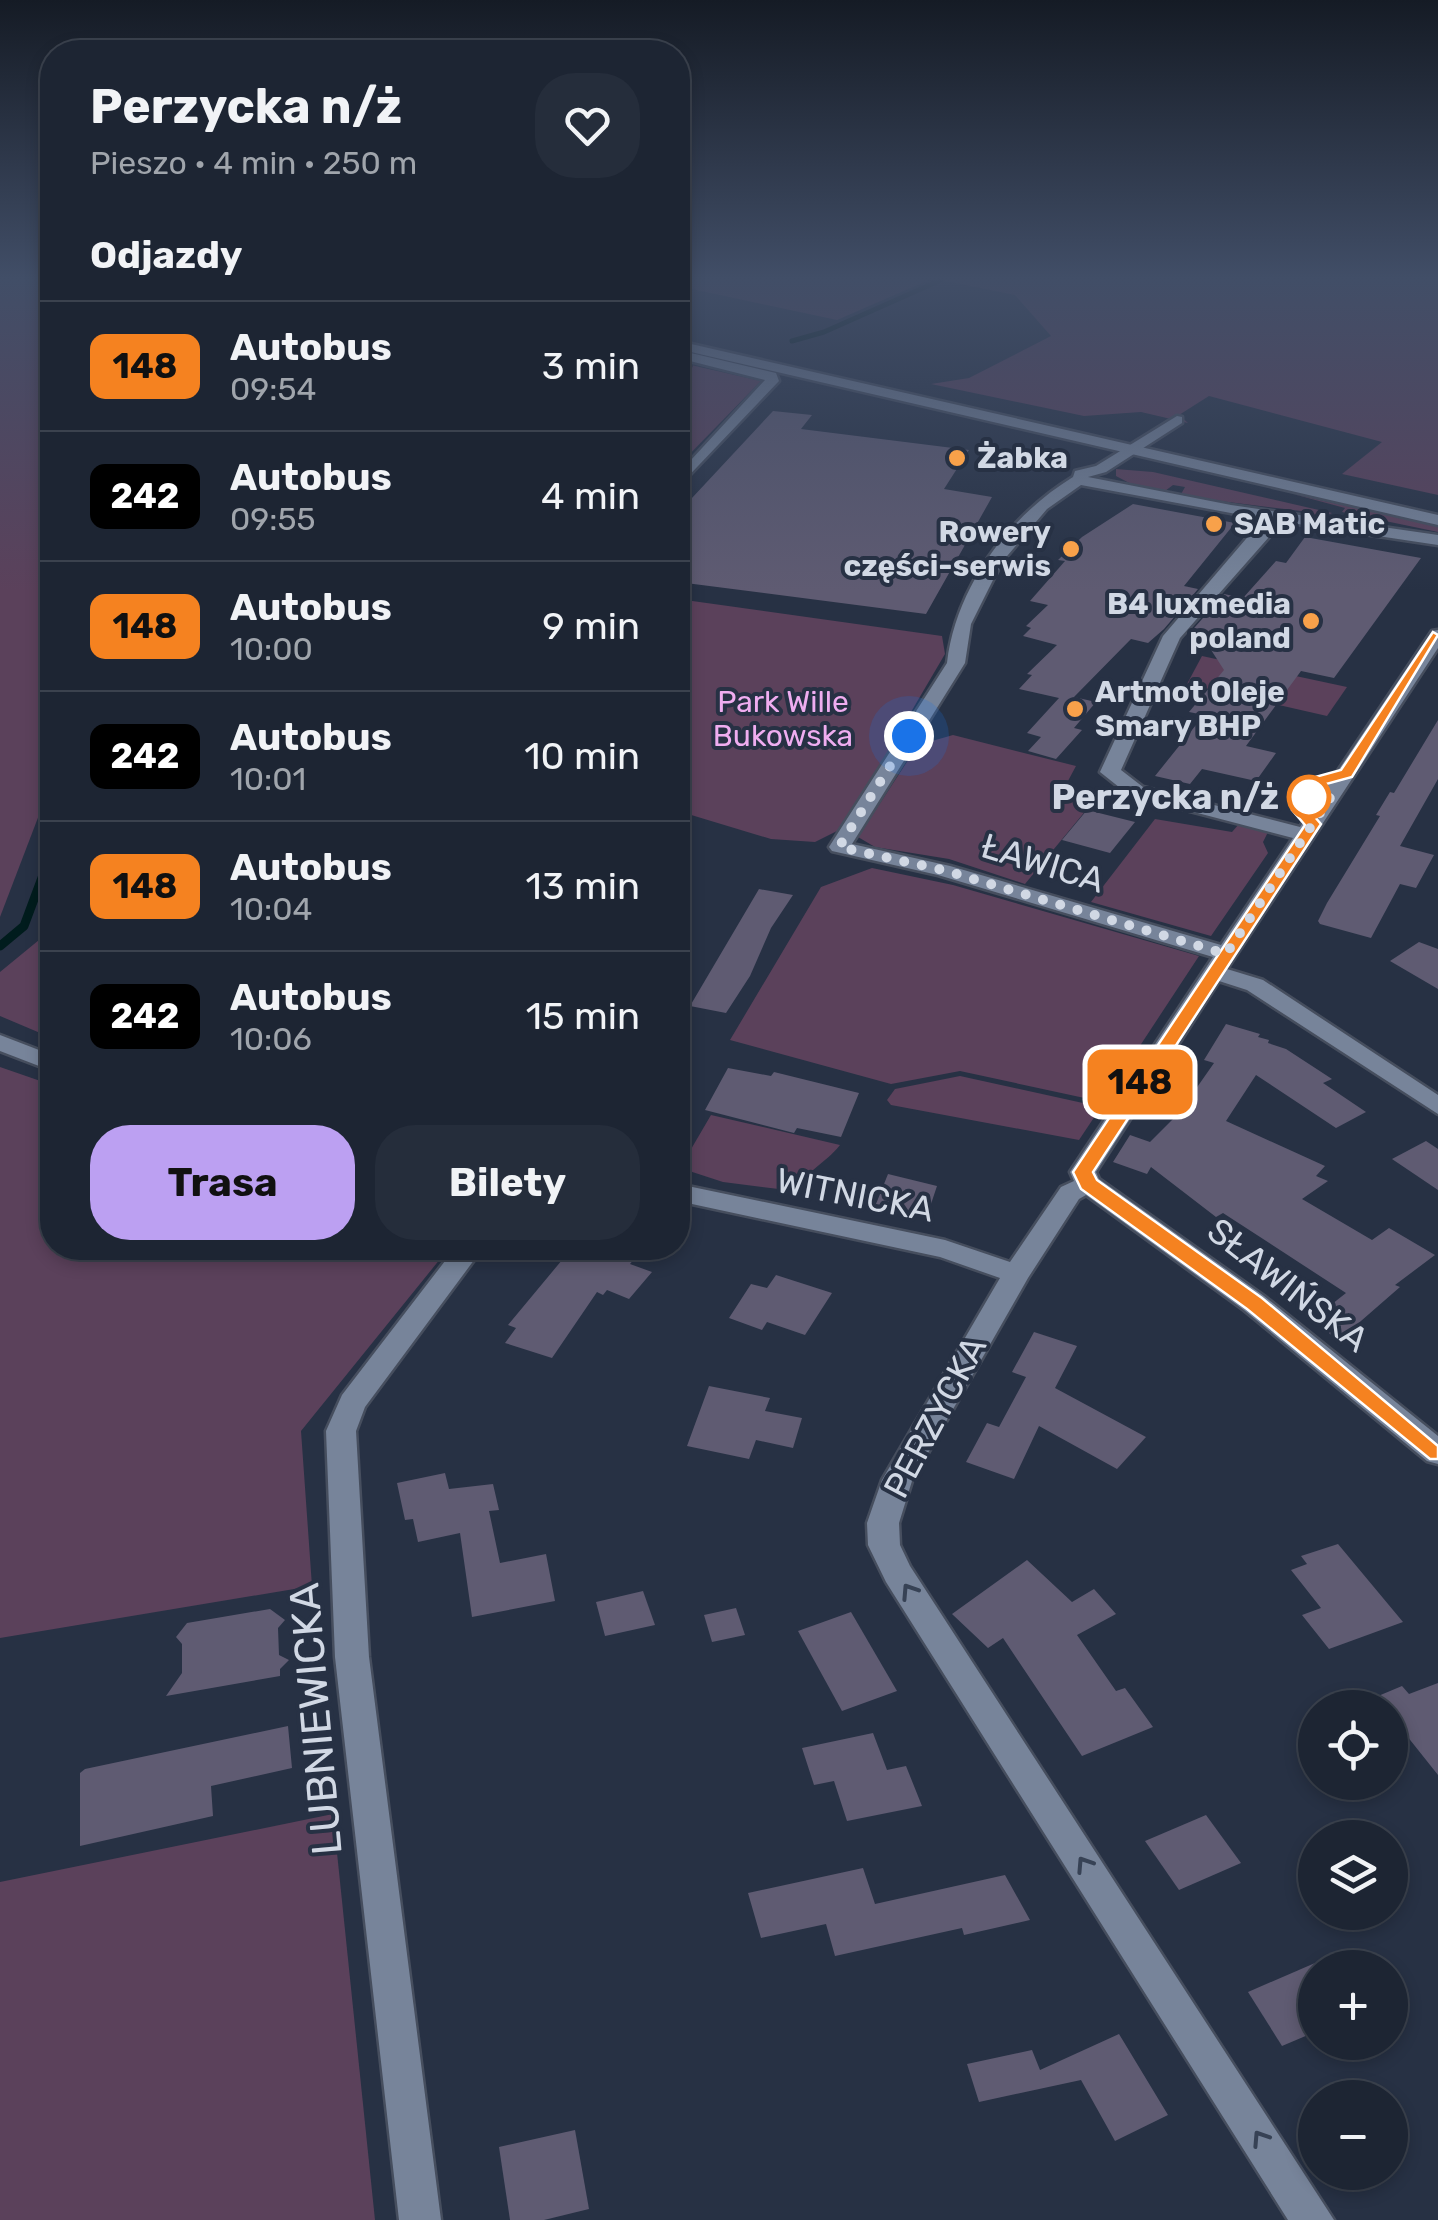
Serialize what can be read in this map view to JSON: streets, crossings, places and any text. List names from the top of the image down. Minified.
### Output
{"streets":{"street":["ŁAWICA","WITNICKA","SŁAWIŃSKA","PERZYCKA","LUBNIEWICKA"]},"crossings":[["ŁAWICA","PERZYCKA"],["WITNICKA","PERZYCKA"],["SŁAWIŃSKA","PERZYCKA"]],"one_way":["PERZYCKA"],"parks":["Park Wille Bukowska"],"places":["Żabka","SAB Matic","Rowery części-serwis","B4 luxmedia poland","Artmot Oleje Smary BHP","Perzycka n/ż"],"lines":["bus line 148"],"page":{"on_map":"148","heading":[["Perzycka n/ż","Pieszo · 4 min · 250 m"],"Odjazdy"],"list":[{"mark":"148","name":"Autobus","note":"09:54","value":"3 min"},{"mark":"242","name":"Autobus","note":"09:55","value":"4 min"},{"mark":"148","name":"Autobus","note":"10:00","value":"9 min"},{"mark":"242","name":"Autobus","note":"10:01","value":"10 min"},{"mark":"148","name":"Autobus","note":"10:04","value":"13 min"},{"mark":"242","name":"Autobus","note":"10:06","value":"15 min"}],"buttons":["Trasa","Bilety"],"map_buttons":["+","−"]}}
